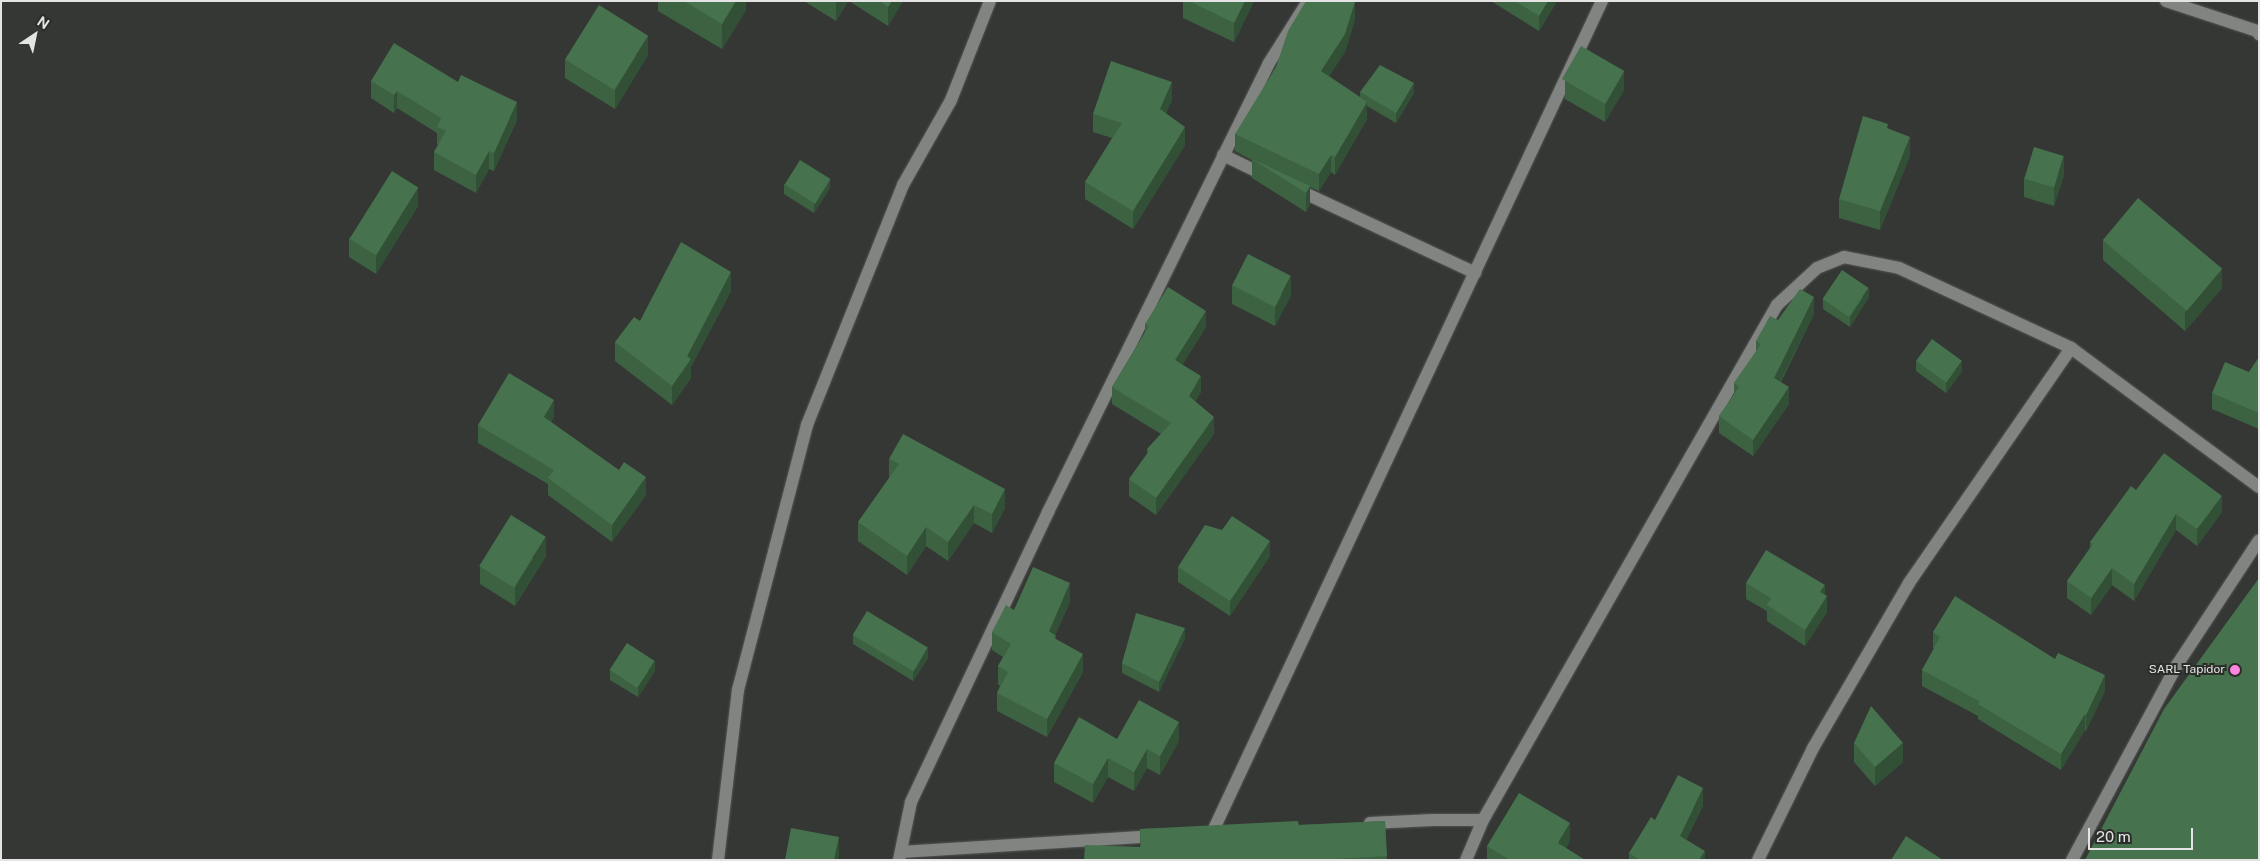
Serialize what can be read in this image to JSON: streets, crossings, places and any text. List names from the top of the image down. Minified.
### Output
{"places":["SARL Tapidor"],"scale_bar":"20 m","north":"top right"}
